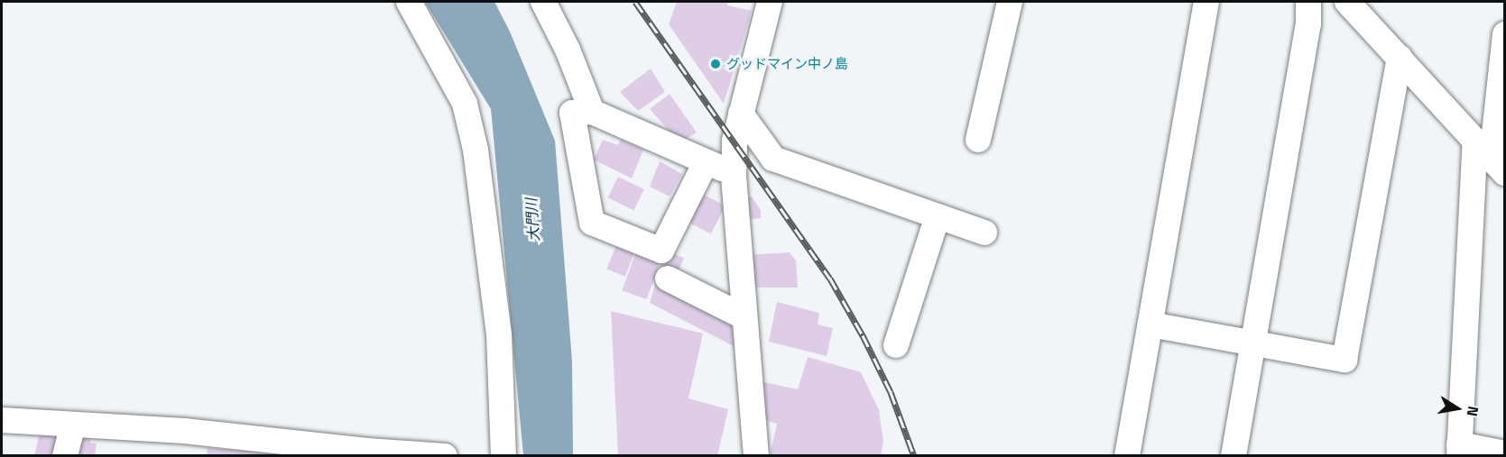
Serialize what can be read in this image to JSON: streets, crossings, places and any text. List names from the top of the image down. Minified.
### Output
{"water":["大門川"],"places":["グッドマイン中ノ島"],"north":"right"}
